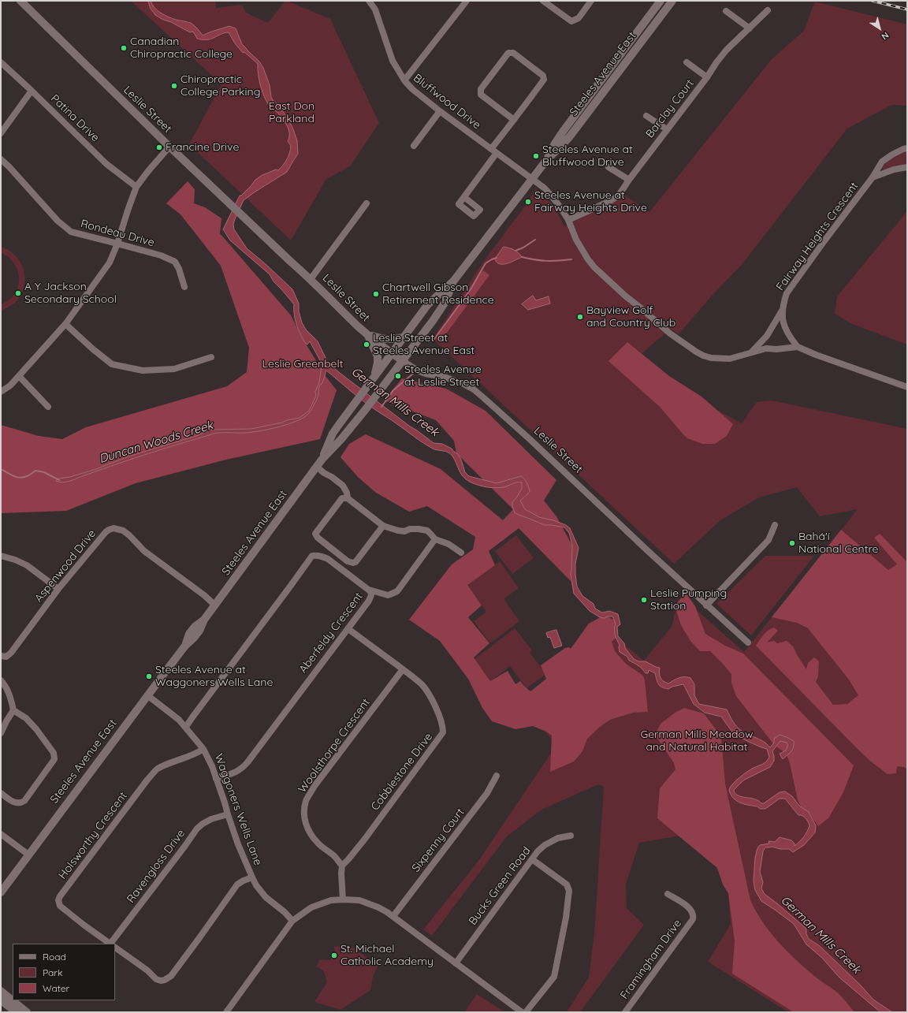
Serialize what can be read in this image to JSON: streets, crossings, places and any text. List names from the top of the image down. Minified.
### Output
{"streets":{"main road":["Steeles Avenue East","Leslie Street"],"street":["Bluffwood Drive","Barclay Court","Patina Drive","Rondeau Drive","Fairway Heights Crescent","Aspenwood Drive","Aberfeldy Crescent","Woolsthorpe Crescent","Cobblestone Drive","Waggoners Wells Lane","Holsworthy Crescent","Sixpenny Court","Ravengloss Drive","Bucks Green Road","Framingham Drive"]},"crossings":[["Steeles Avenue East","Bluffwood Drive"],["Steeles Avenue East","Leslie Street"],["Steeles Avenue East","Aspenwood Drive"],["Steeles Avenue East","Waggoners Wells Lane"],["Bluffwood Drive","Barclay Court"],["Bluffwood Drive","Fairway Heights Crescent"],["Aberfeldy Crescent","Cobblestone Drive"],["Aberfeldy Crescent","Waggoners Wells Lane"],["Woolsthorpe Crescent","Cobblestone Drive"],["Waggoners Wells Lane","Holsworthy Crescent"],["Waggoners Wells Lane","Ravengloss Drive"]],"water":["German Mills Creek","Duncan Woods Creek"],"parks":["East Don Parkland","Leslie Greenbelt","German Mills Meadow and Natural Habitat"],"places":["Canadian Chiropractic College","Chiropractic College Parking","Francine Drive","Steeles Avenue at Bluffwood Drive","Steeles Avenue at Fairway Heights Drive","A Y Jackson Secondary School","Chartwell Gibson Retirement Residence","Bayview Golf and Country Club","Leslie Street at Steeles Avenue East","Steeles Avenue at Leslie Street","Bahá'í National Centre","Leslie Pumping Station","Steeles Avenue at Waggoners Wells Lane","St. Michael Catholic Academy"],"legend":["Road","Park","Water"],"north":"bottom right"}
